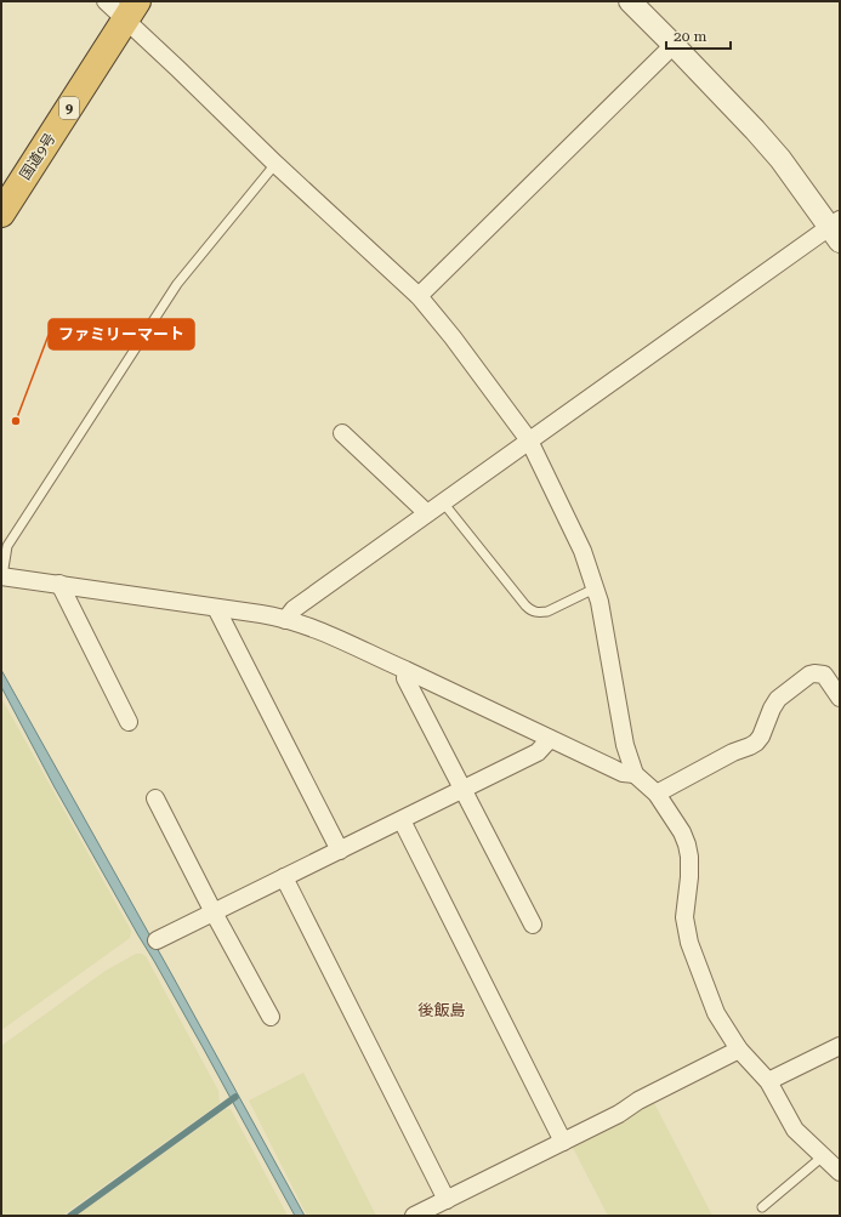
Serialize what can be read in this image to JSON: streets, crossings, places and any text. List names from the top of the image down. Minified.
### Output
{"streets":{"highway":["9","国道9号"]},"districts":["後飯島"],"places":["ファミリーマート"],"scale_bar":"20 m"}
